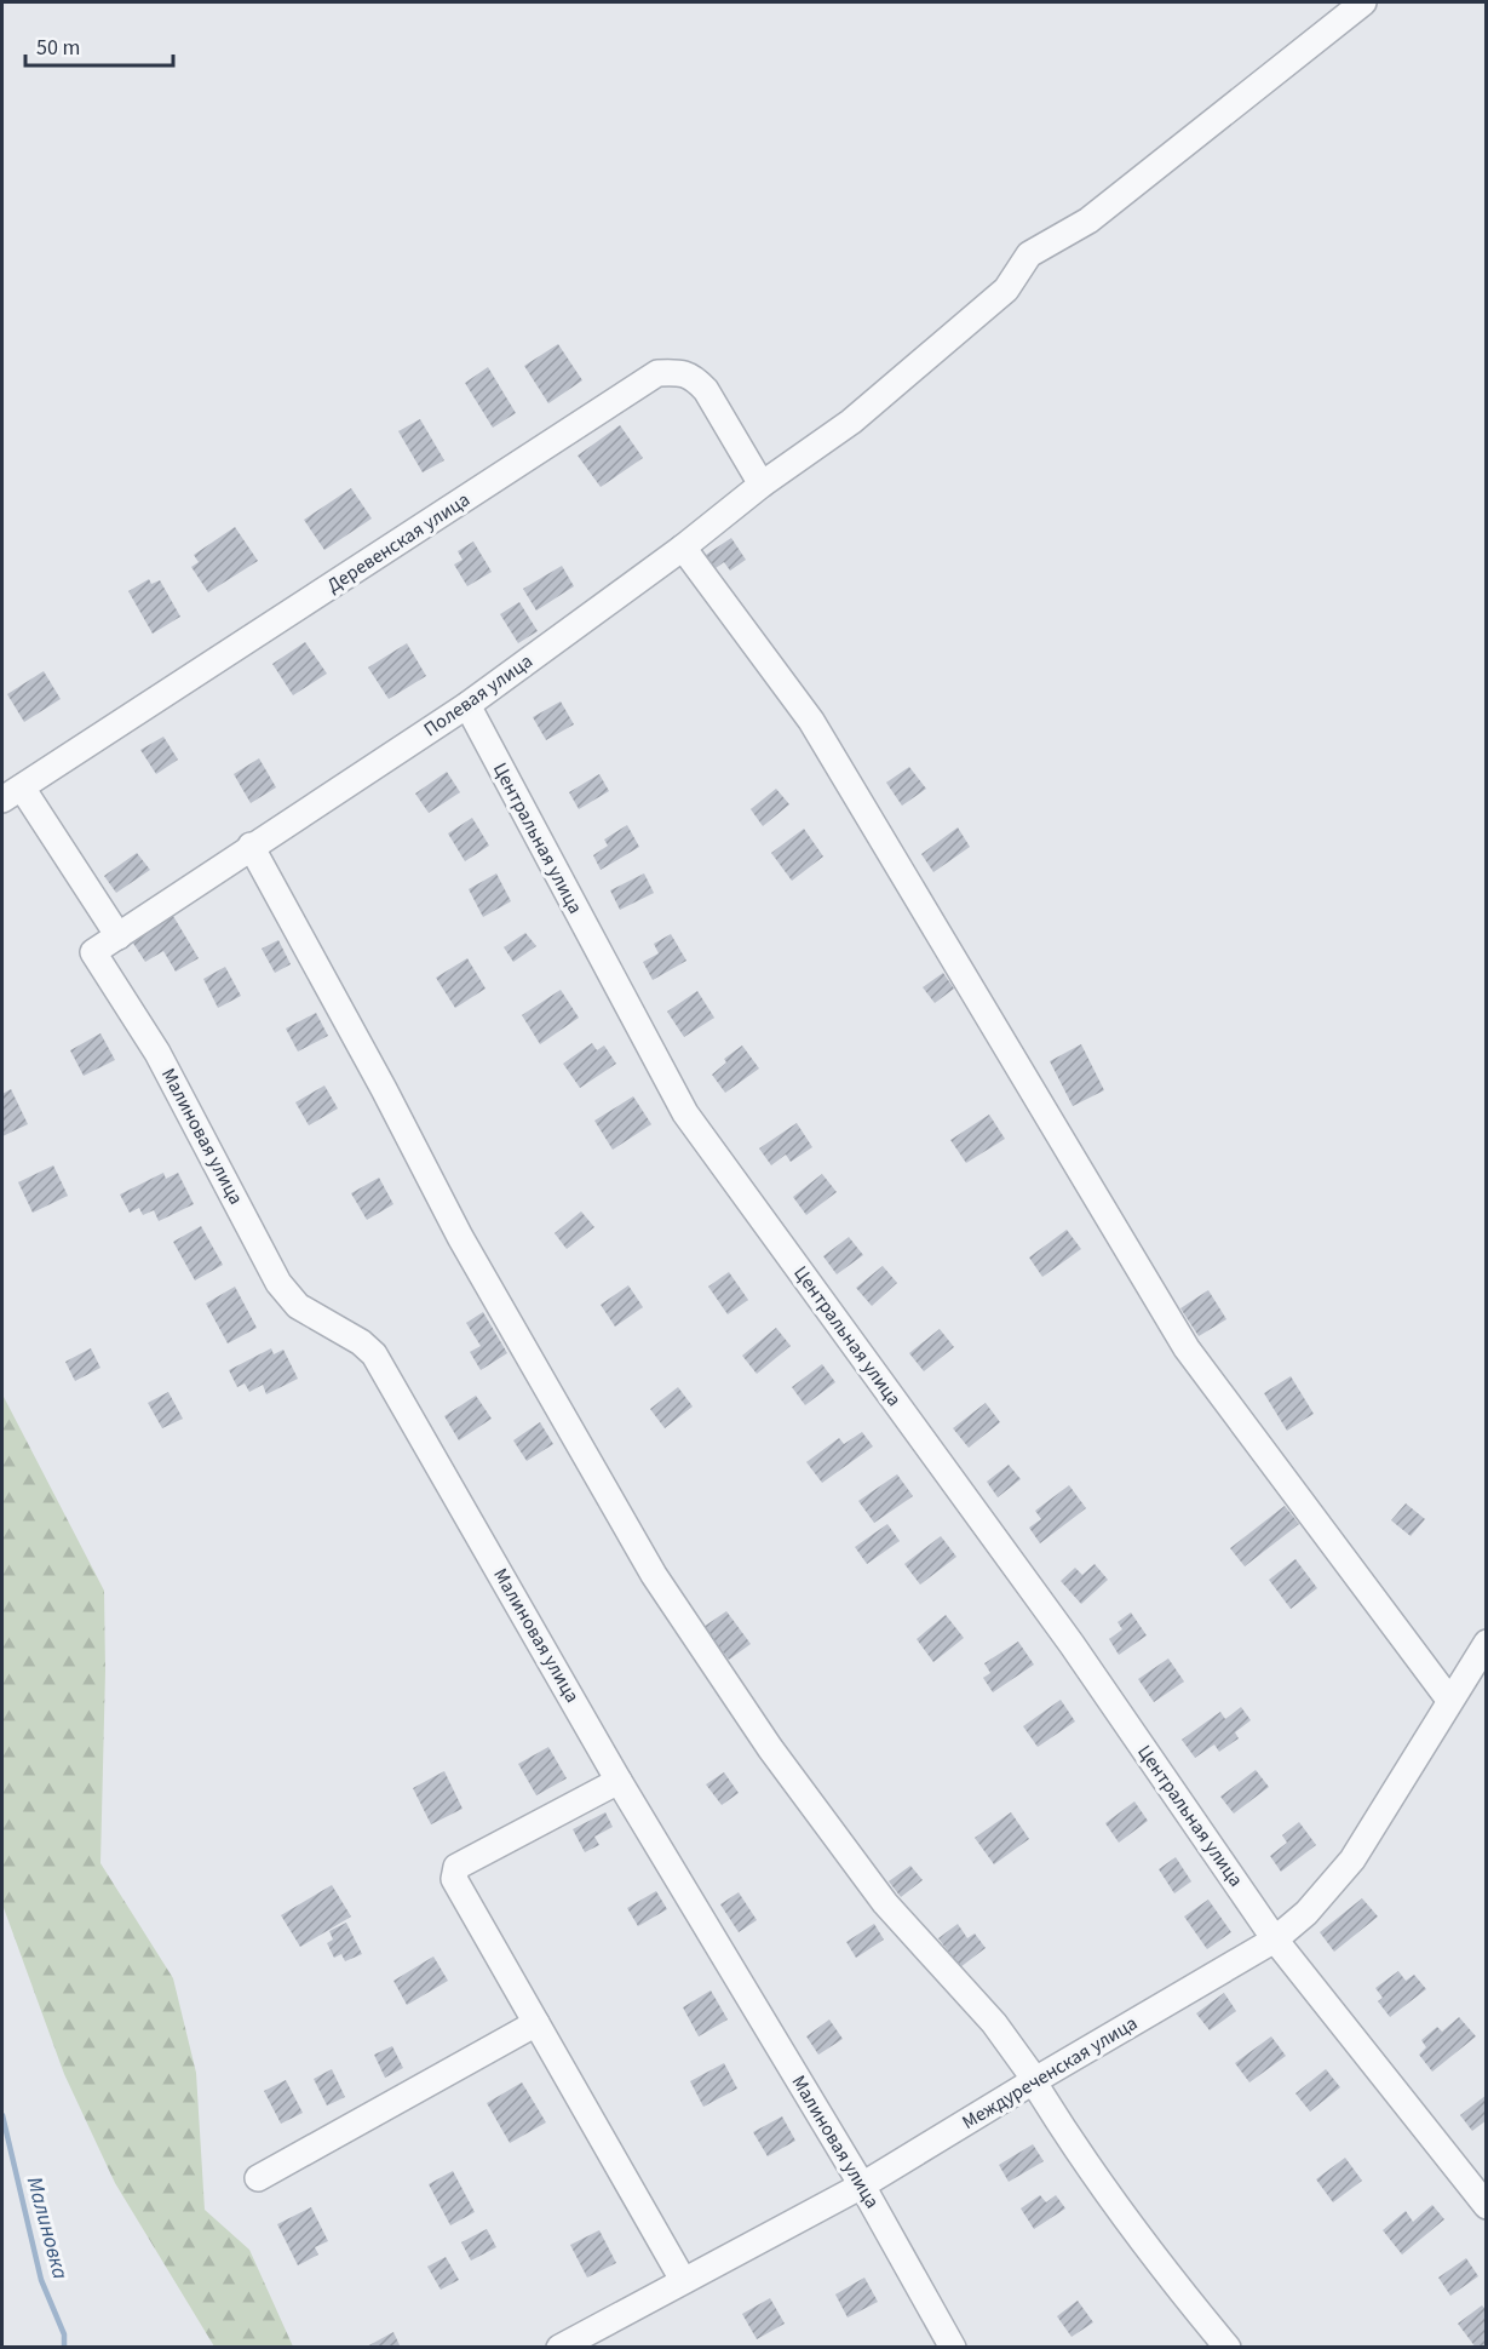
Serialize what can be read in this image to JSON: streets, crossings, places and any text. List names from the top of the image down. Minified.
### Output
{"streets":{"street":["Деревенская улица","Полевая улица","Центральная улица","Малиновая улица","Междуреченская улица"]},"crossings":[["Деревенская улица","Полевая улица"],["Полевая улица","Центральная улица"],["Полевая улица","Малиновая улица"],["Центральная улица","Междуреченская улица"],["Малиновая улица","Междуреченская улица"]],"water":["Малиновка"],"scale_bar":"50 m"}
